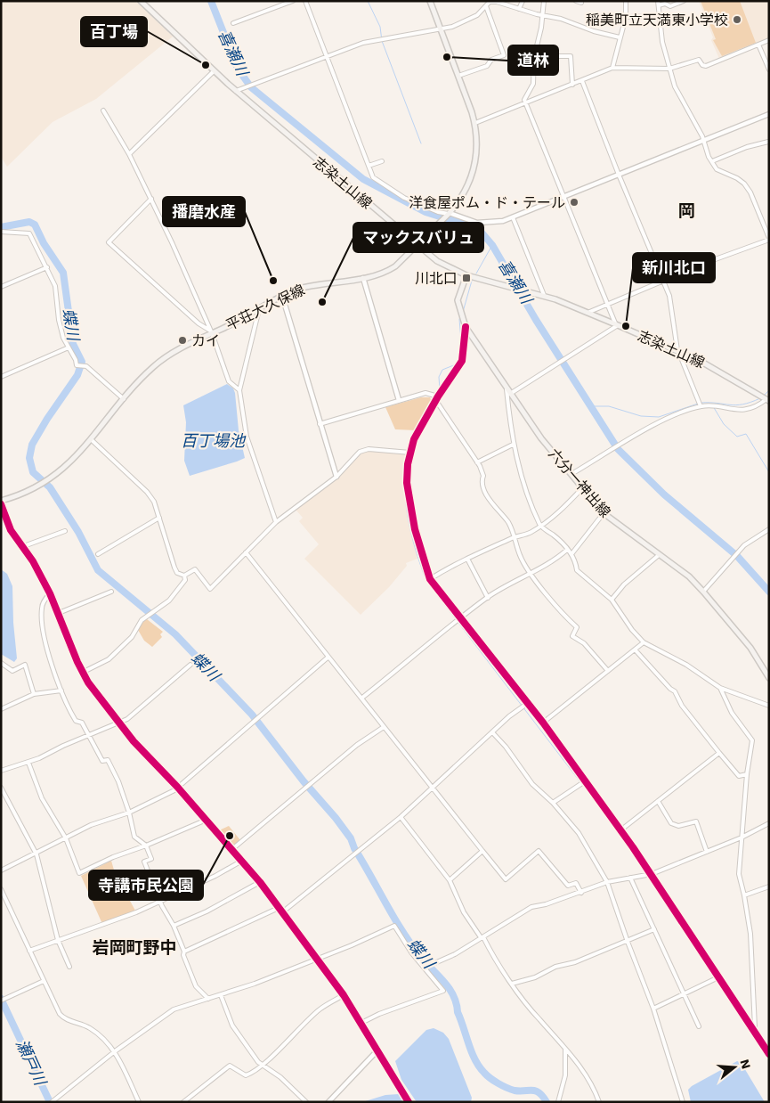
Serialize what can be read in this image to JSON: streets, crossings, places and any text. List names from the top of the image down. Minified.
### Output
{"streets":{"main road":["志染土山線","平荘大久保線","六分一神出線"]},"crossings":[["志染土山線","平荘大久保線"],["志染土山線","六分一神出線"]],"districts":["岡","岩岡町野中"],"water":["喜瀬川","蝶川","百丁場池","瀬戸川"],"places":{"other":["稲美町立天満東小学校","道林","百丁場","洋食屋ポム・ド・テール","播磨水産","マックスバリュ","新川北口","カイ","寺講市民公園"],"transit":["川北口"]},"north":"right"}
